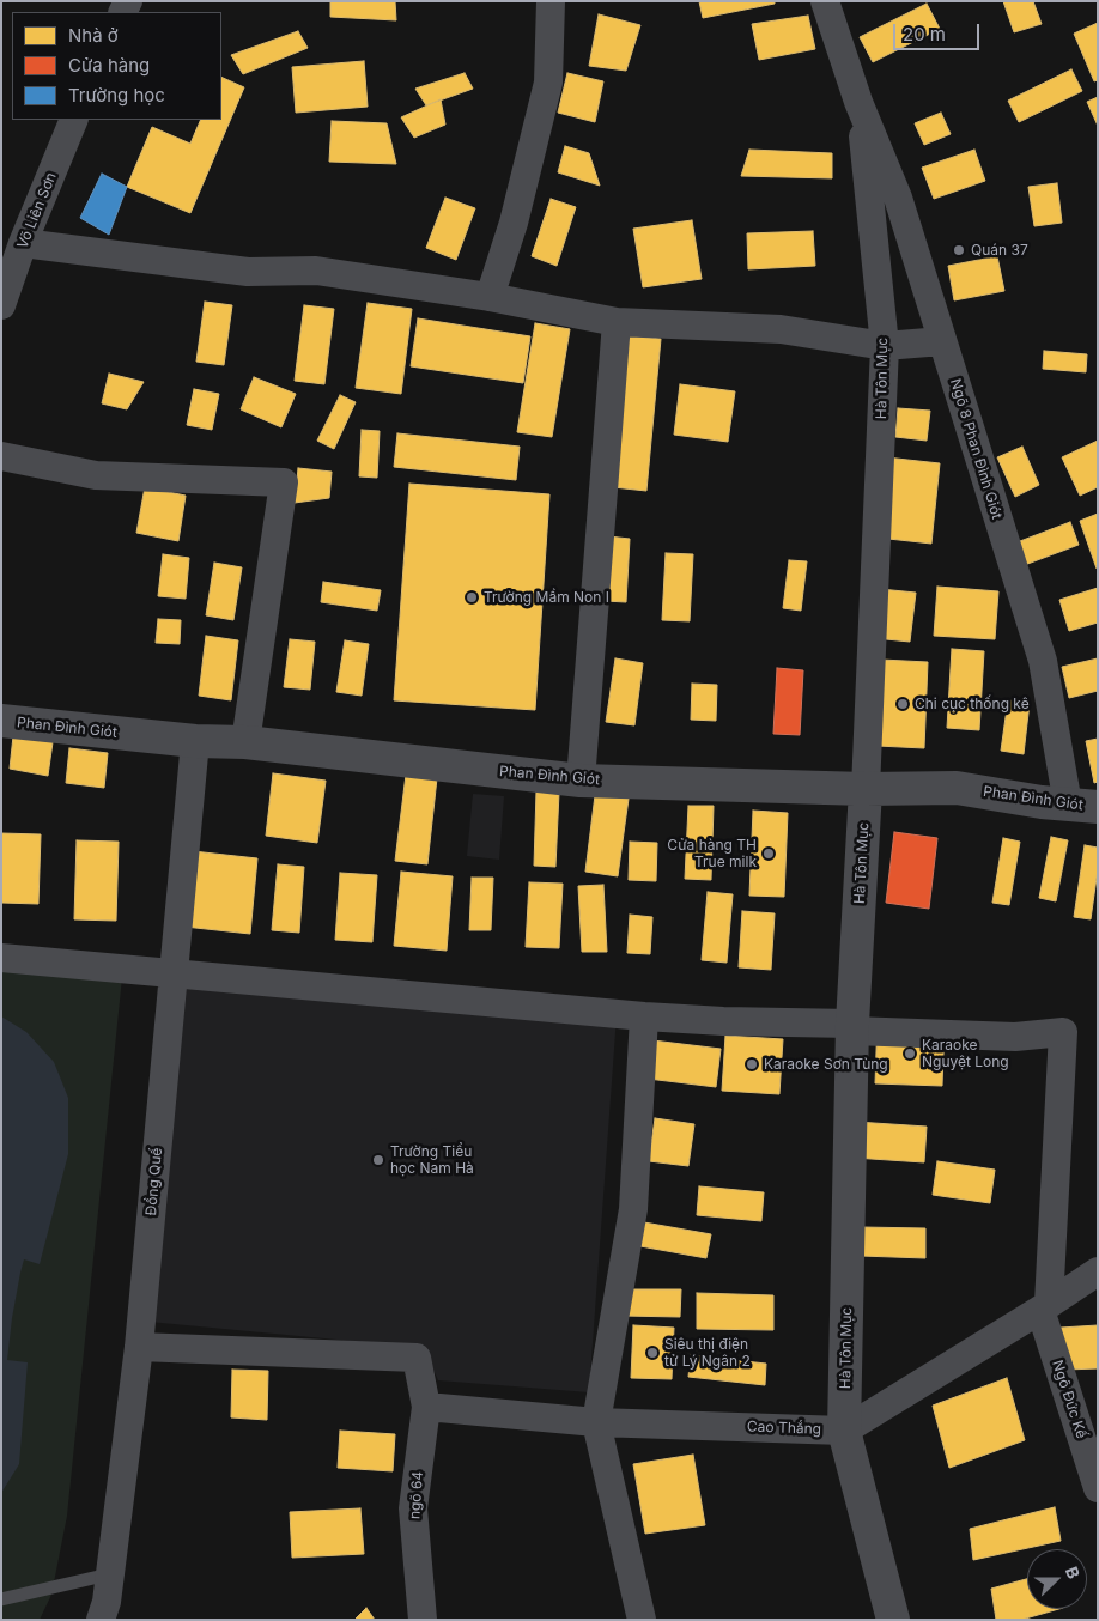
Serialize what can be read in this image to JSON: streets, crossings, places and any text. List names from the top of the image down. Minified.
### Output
{"streets":{"street":["Võ Liên Sơn","Hà Tôn Mục","Ngõ 8 Phan Đình Giót","Phan Đình Giót","Đồng Quế","Ngô Đức Kế","Cao Thắng","ngõ 64"]},"crossings":[["Hà Tôn Mục","Ngõ 8 Phan Đình Giót"],["Hà Tôn Mục","Phan Đình Giót"],["Hà Tôn Mục","Cao Thắng"],["Ngõ 8 Phan Đình Giót","Phan Đình Giót"],["Phan Đình Giót","Đồng Quế"],["Đồng Quế","ngõ 64"],["Cao Thắng","ngõ 64"]],"places":["Quán 37","Trường Mầm Non I","Chi cục thống kê","Cửa hàng TH True milk","Karaoke Nguyệt Long","Karaoke Sơn Tùng","Trường Tiểu học Nam Hà","Siêu thị điện tử Lý Ngân 2"],"legend":["Nhà ở","Cửa hàng","Trường học"],"scale_bar":"20 m","north":"right"}
